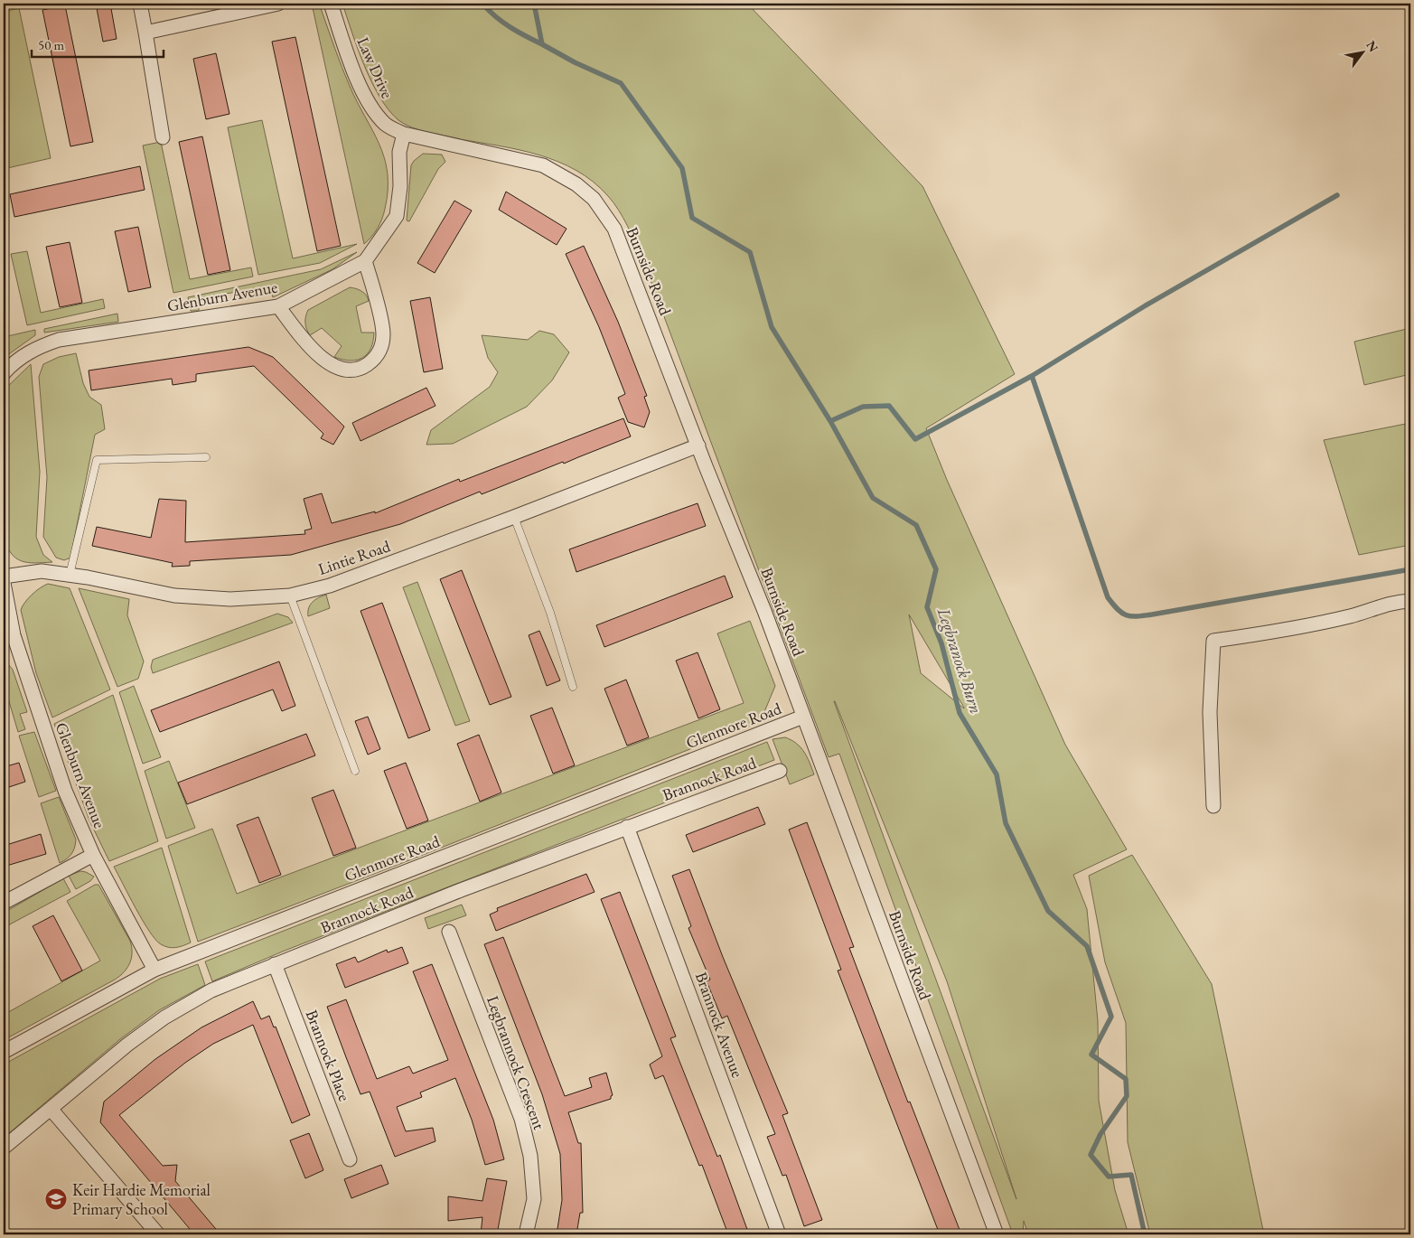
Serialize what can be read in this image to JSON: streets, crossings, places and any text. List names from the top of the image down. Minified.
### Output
{"streets":{"street":["Law Drive","Burnside Road","Glenburn Avenue","Lintie Road","Glenmore Road","Brannock Road","Brannock Avenue","Brannock Place","Legbrannock Crescent"]},"crossings":[["Law Drive","Burnside Road"],["Law Drive","Glenburn Avenue"],["Burnside Road","Glenburn Avenue"],["Burnside Road","Lintie Road"],["Burnside Road","Glenmore Road"],["Glenburn Avenue","Glenmore Road"],["Brannock Road","Brannock Avenue"],["Brannock Road","Brannock Place"]],"water":["Legbranock Burn"],"places":{"school or university":["Keir Hardie Memorial Primary School"]},"scale_bar":"50 m","north":"top right"}
